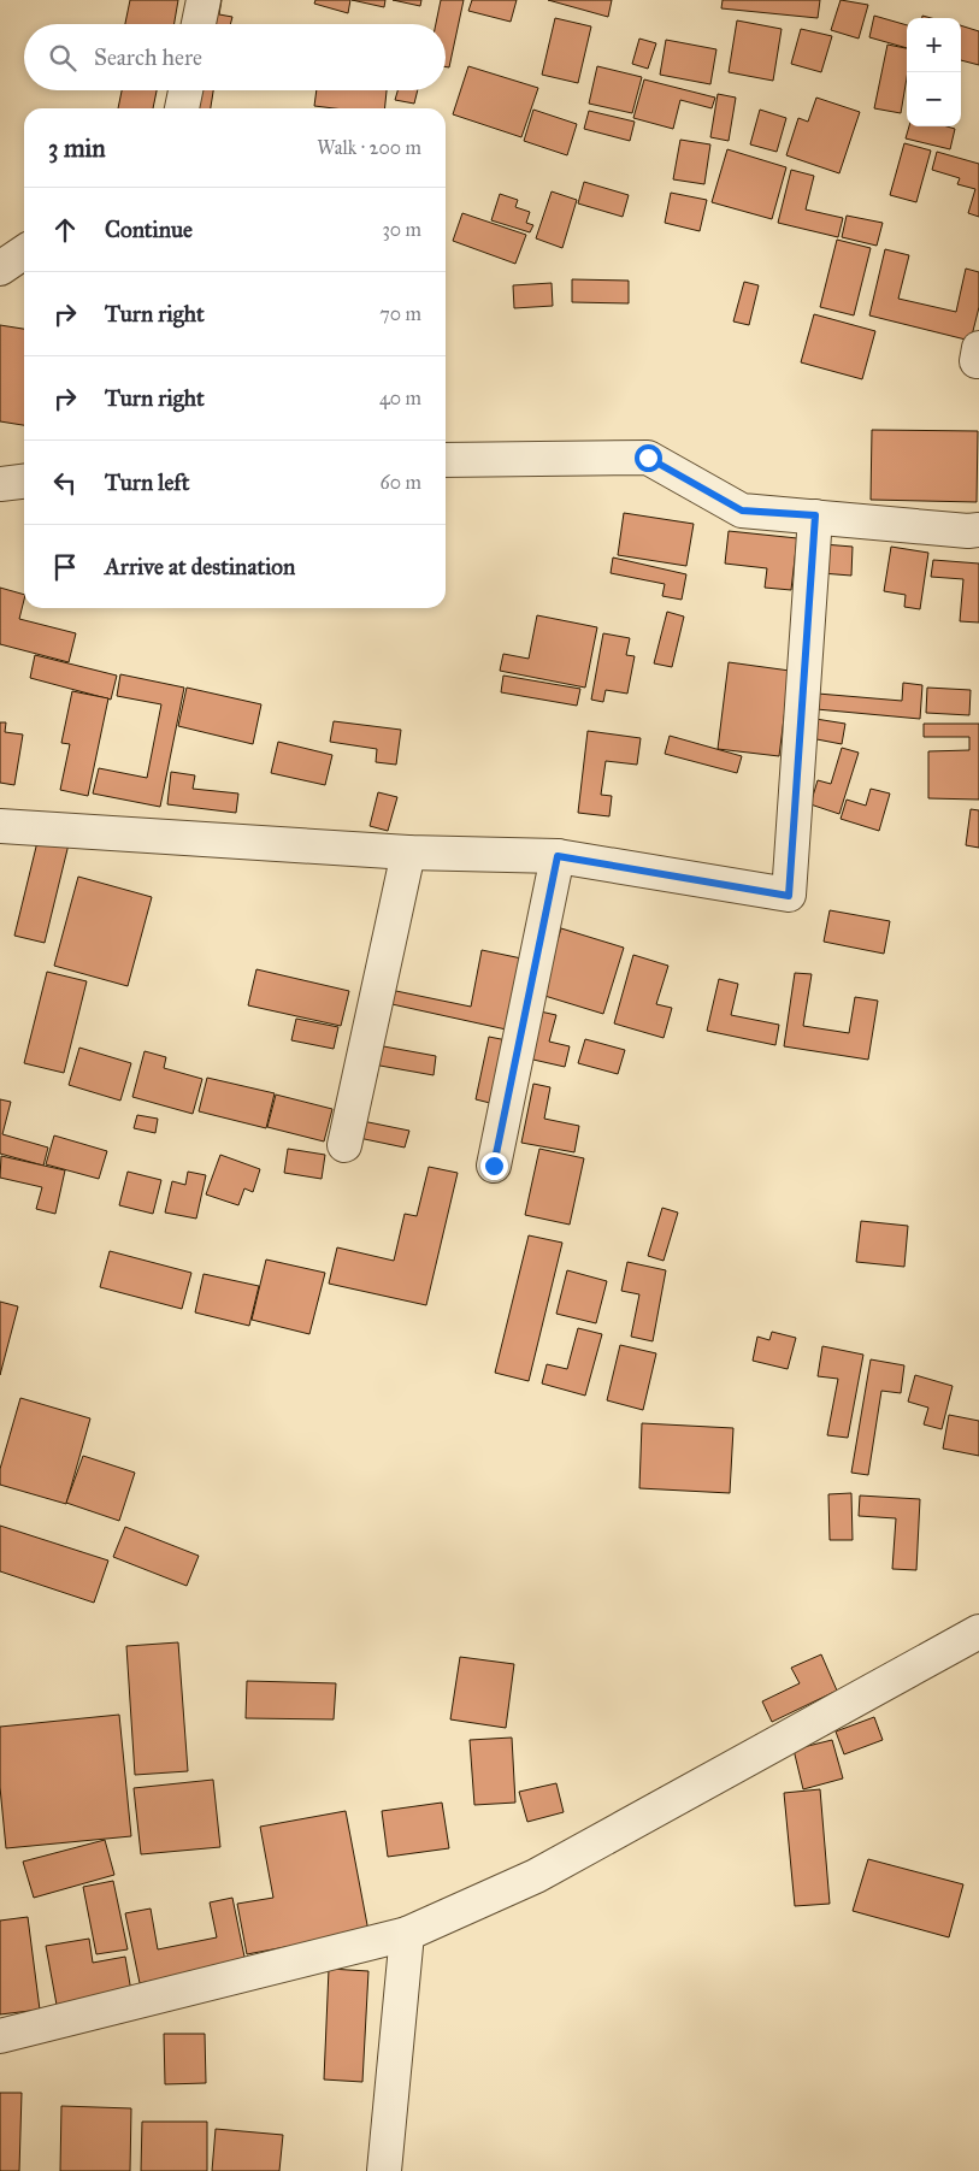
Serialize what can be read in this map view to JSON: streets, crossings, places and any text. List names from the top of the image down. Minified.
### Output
{"page":{"map_buttons":["+","−"],"search":"Search here","heading":["3 min","Walk · 200 m"],"list":[["Continue","30 m"],["Turn right","70 m"],["Turn right","40 m"],["Turn left","60 m"],"Arrive at destination"]}}
